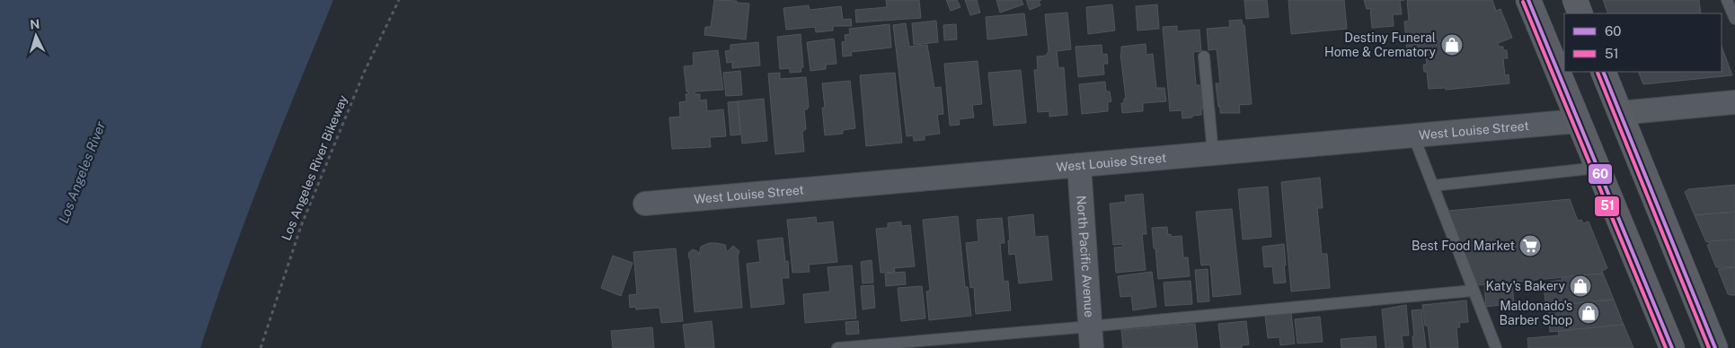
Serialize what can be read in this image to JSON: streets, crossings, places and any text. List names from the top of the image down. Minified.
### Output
{"streets":{"street":["West Louise Street","North Pacific Avenue"],"path":["Los Angeles River Bikeway"]},"crossings":[["West Louise Street","North Pacific Avenue"]],"water":["Los Angeles River"],"places":{"shop":["Destiny Funeral Home & Crematory","Katy's Bakery","Maldonado's Barber Shop"],"supermarket":["Best Food Market"]},"lines":["transit line 60","transit line 51"],"legend":["60","51"],"north":"top"}
